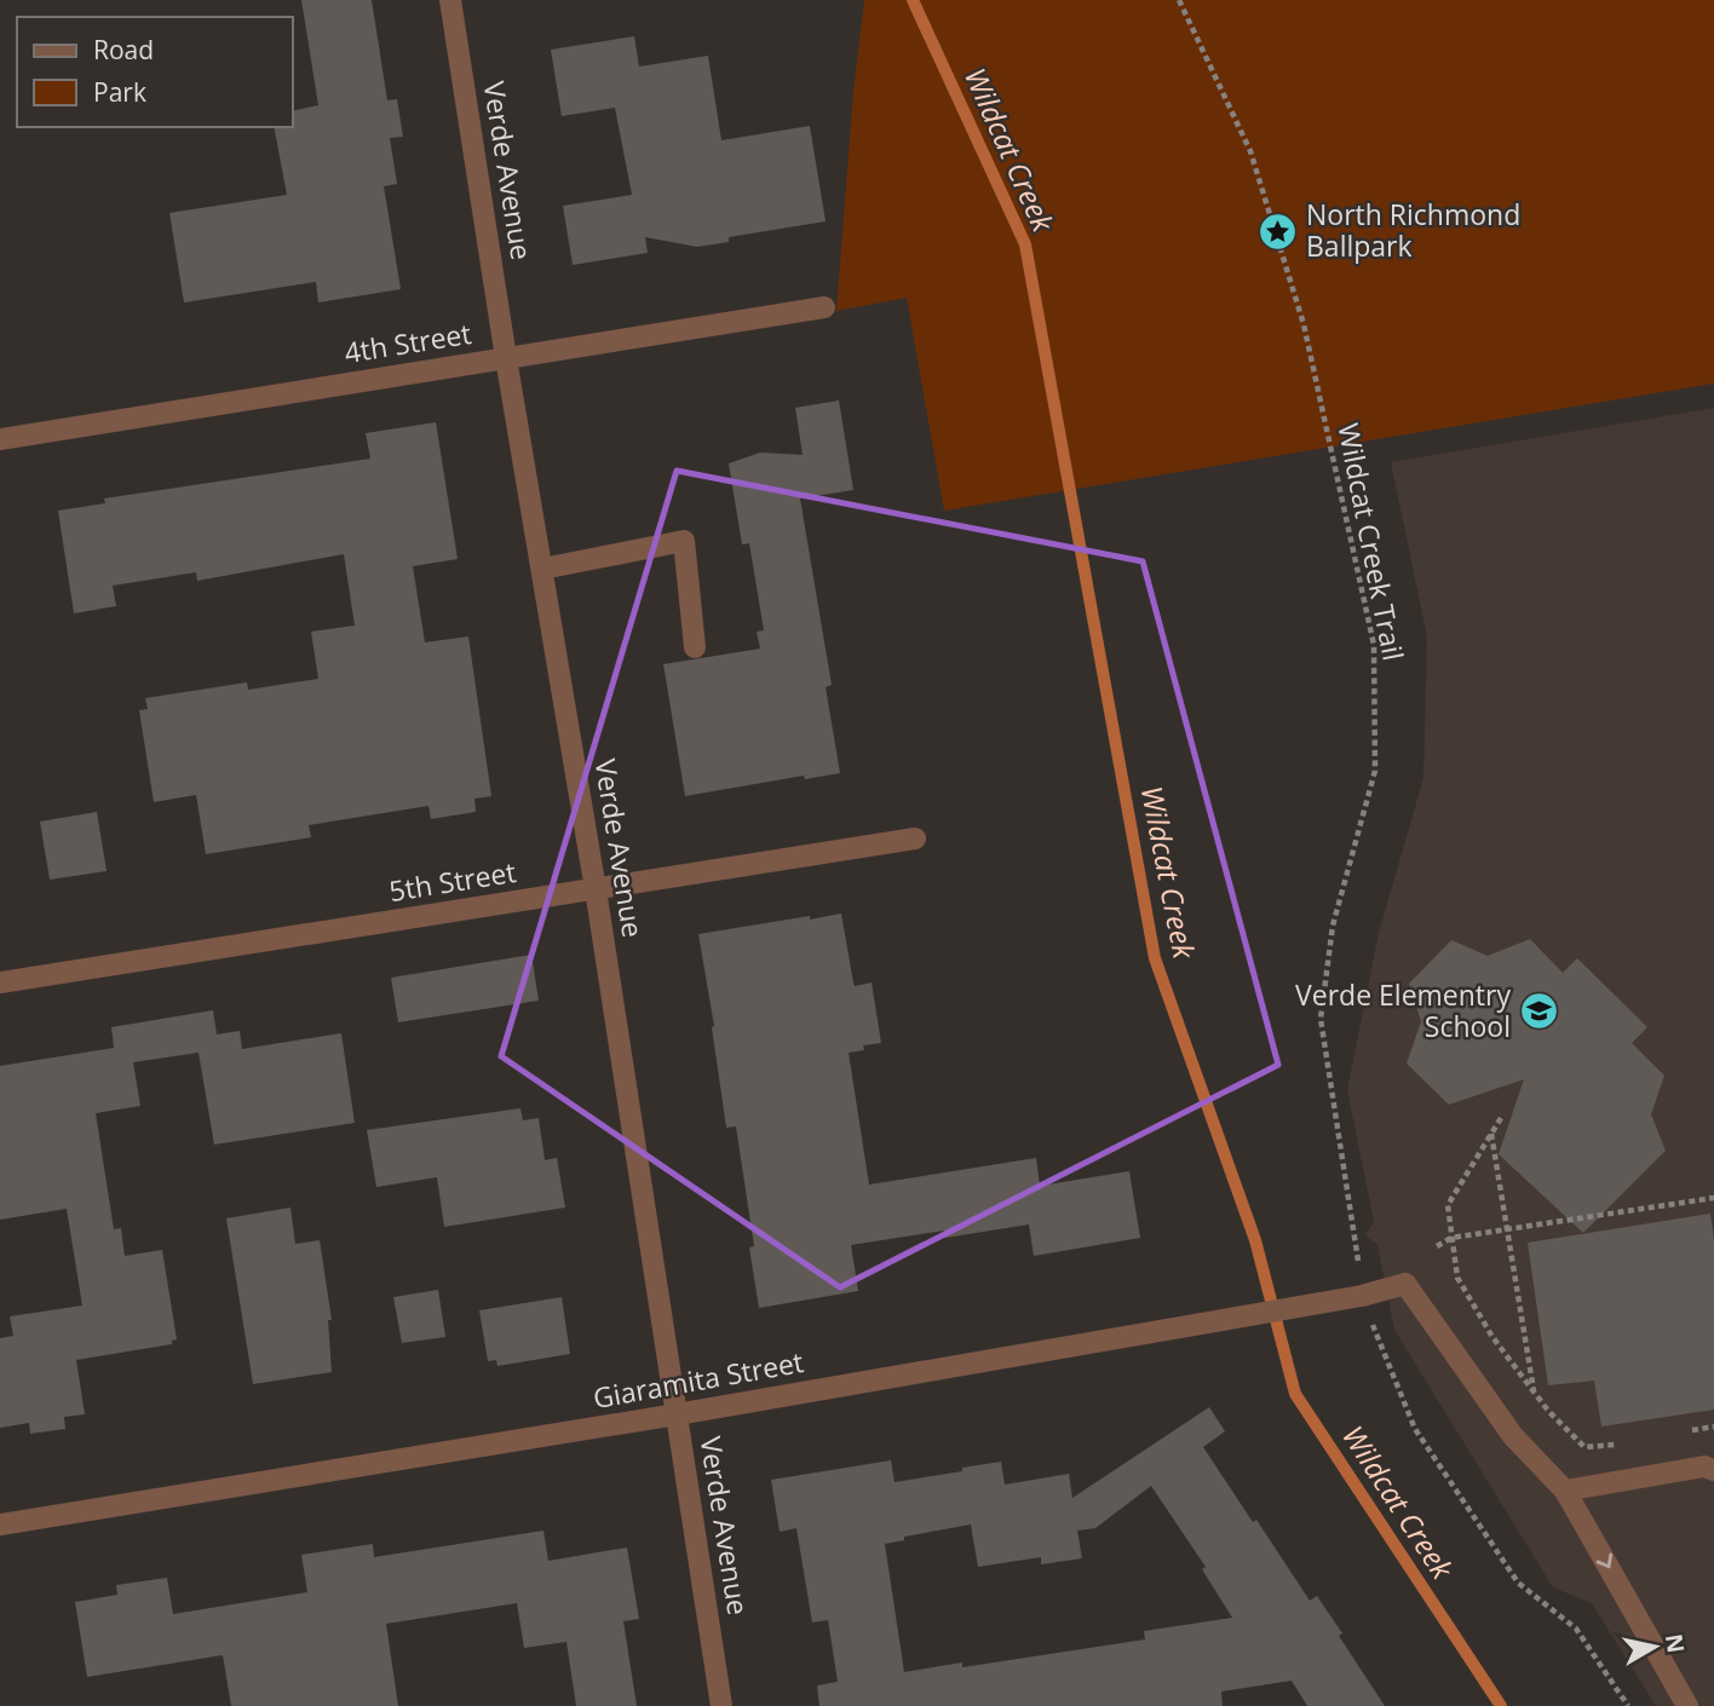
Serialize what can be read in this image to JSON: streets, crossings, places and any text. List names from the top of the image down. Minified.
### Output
{"streets":{"street":["Verde Avenue","4th Street","5th Street","Giaramita Street"],"path":["Wildcat Creek Trail"]},"crossings":[["Verde Avenue","4th Street"],["Verde Avenue","5th Street"],["Verde Avenue","Giaramita Street"]],"water":["Wildcat Creek"],"places":{"place":["North Richmond Ballpark"],"school or university":["Verde Elementry School"]},"legend":["Road","Park"],"north":"right"}
